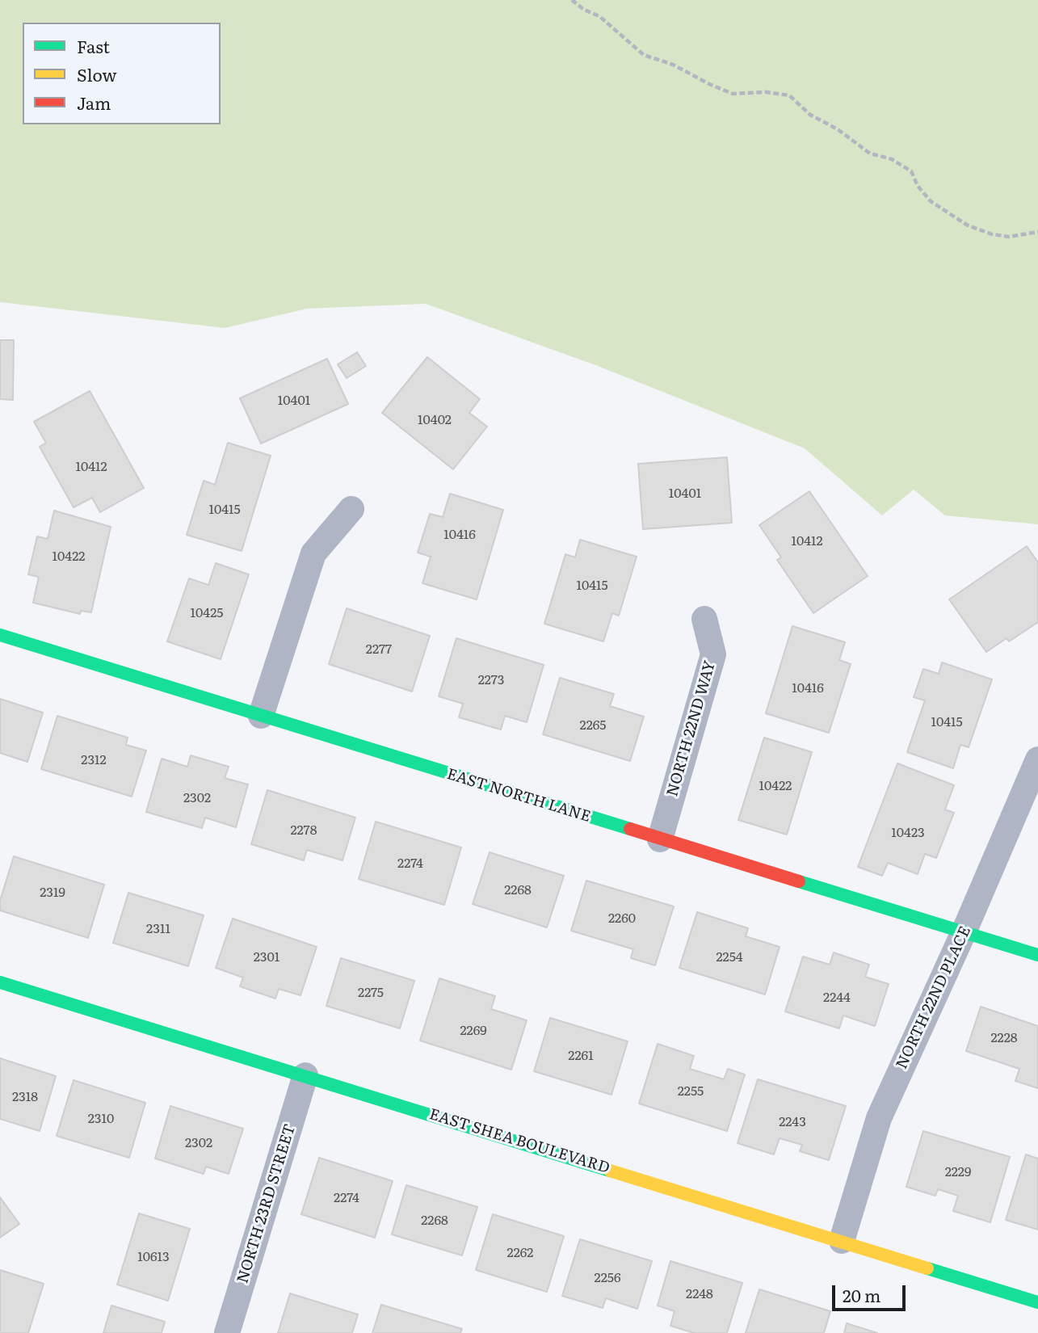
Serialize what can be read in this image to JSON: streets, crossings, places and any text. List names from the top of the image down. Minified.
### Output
{"streets":{"street":["NORTH 22ND WAY","EAST NORTH LANE","NORTH 22ND PLACE","EAST SHEA BOULEVARD","NORTH 23RD STREET"]},"crossings":[["NORTH 22ND WAY","EAST NORTH LANE"],["EAST NORTH LANE","NORTH 22ND PLACE"],["NORTH 22ND PLACE","EAST SHEA BOULEVARD"],["EAST SHEA BOULEVARD","NORTH 23RD STREET"]],"house_numbers":["10401","10402","10412","10401","10415","10416","10412","10422","10415","10425","2277","2273","10416","10415","2265","2312","10422","2302","2278","10423","2274","2268","2319","2260","2311","2301","2254","2275","2244","2269","2228","2261","2255","2318","2310","2243","2302","2229","2274","2268","2262","10613","2256","2248"],"legend":["Fast","Slow","Jam"],"scale_bar":"20 m"}
